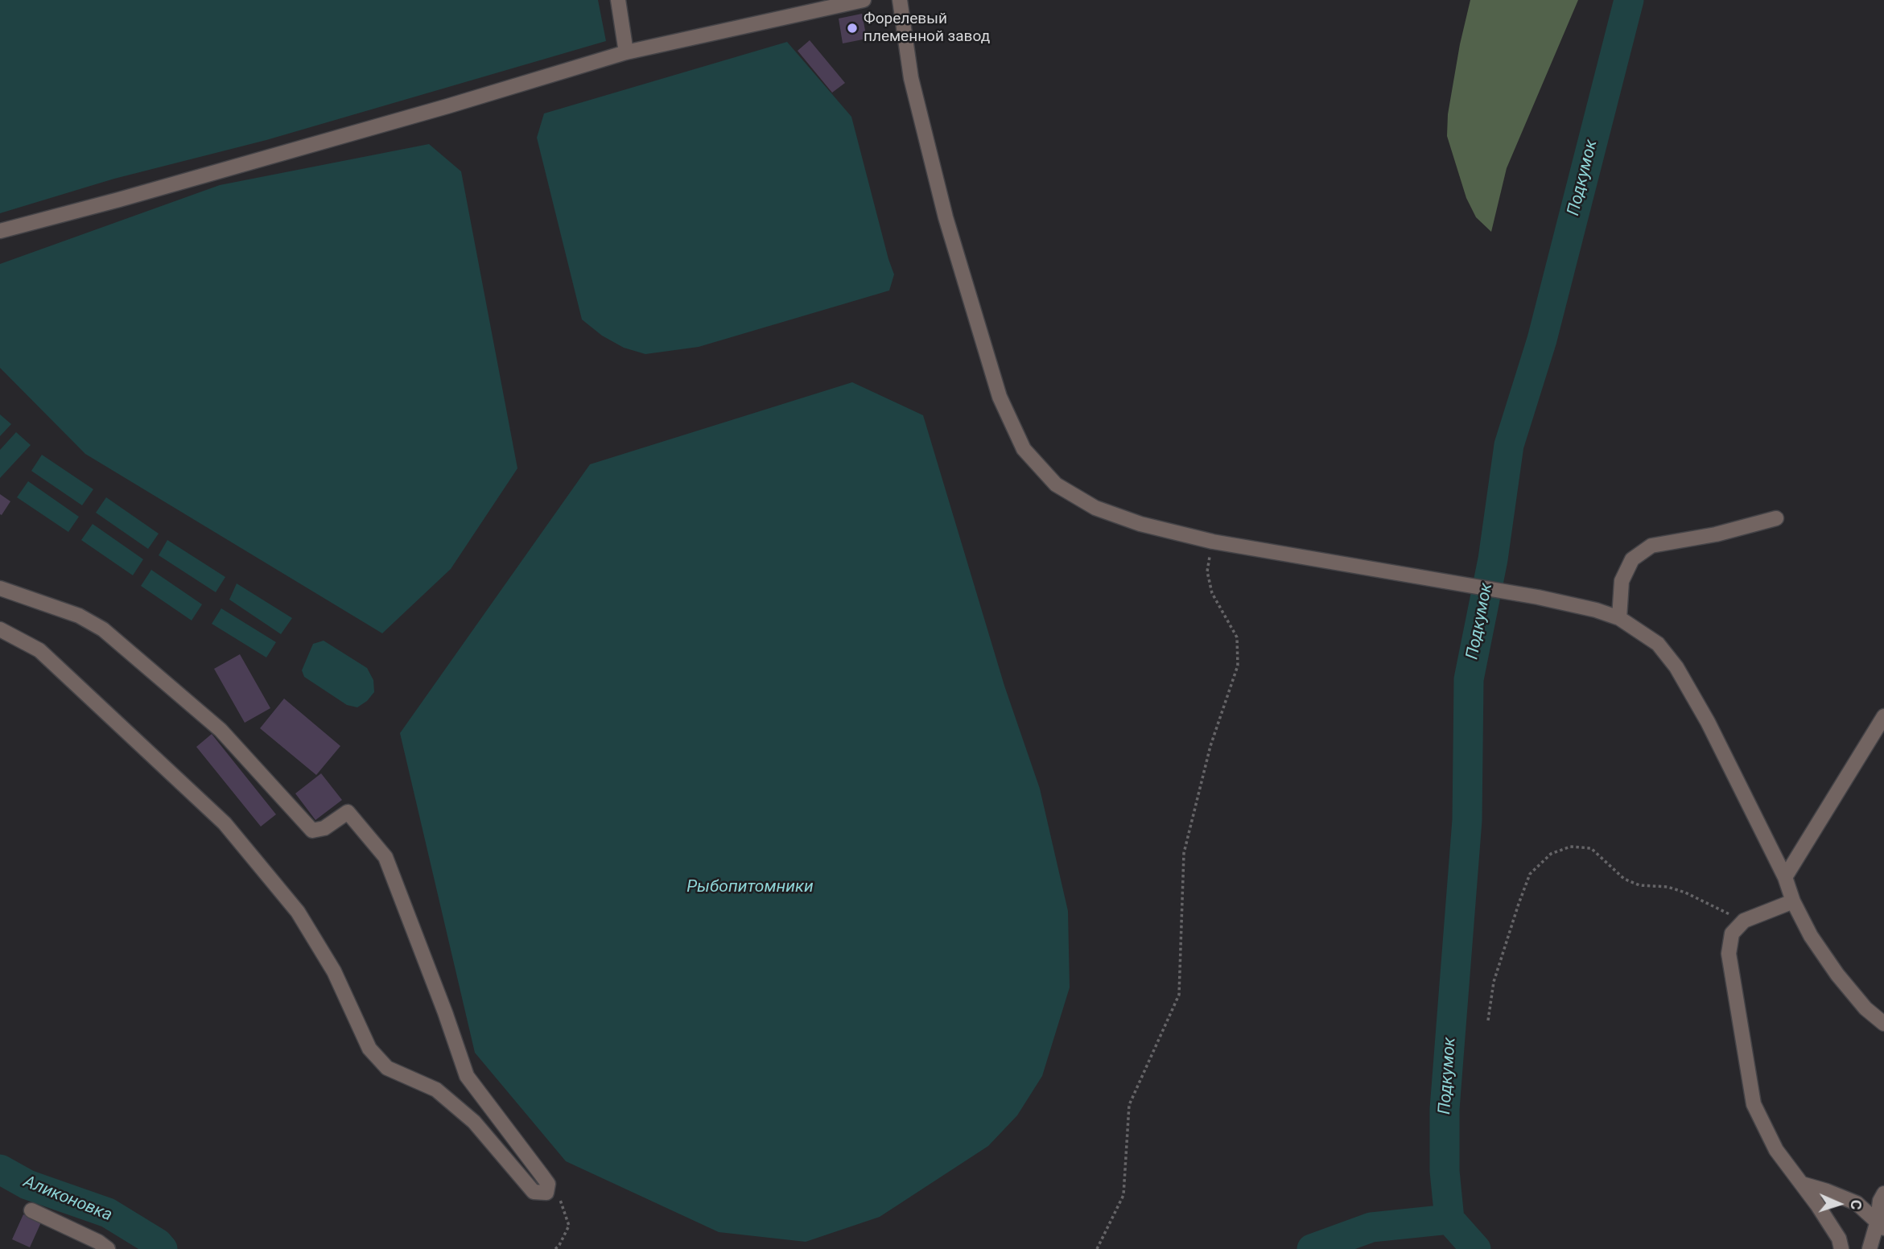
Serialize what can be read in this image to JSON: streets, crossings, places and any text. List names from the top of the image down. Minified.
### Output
{"water":["Подкумок","Рыбопитомники","Аликоновка"],"places":["Форелевый племенной завод"],"north":"right"}
